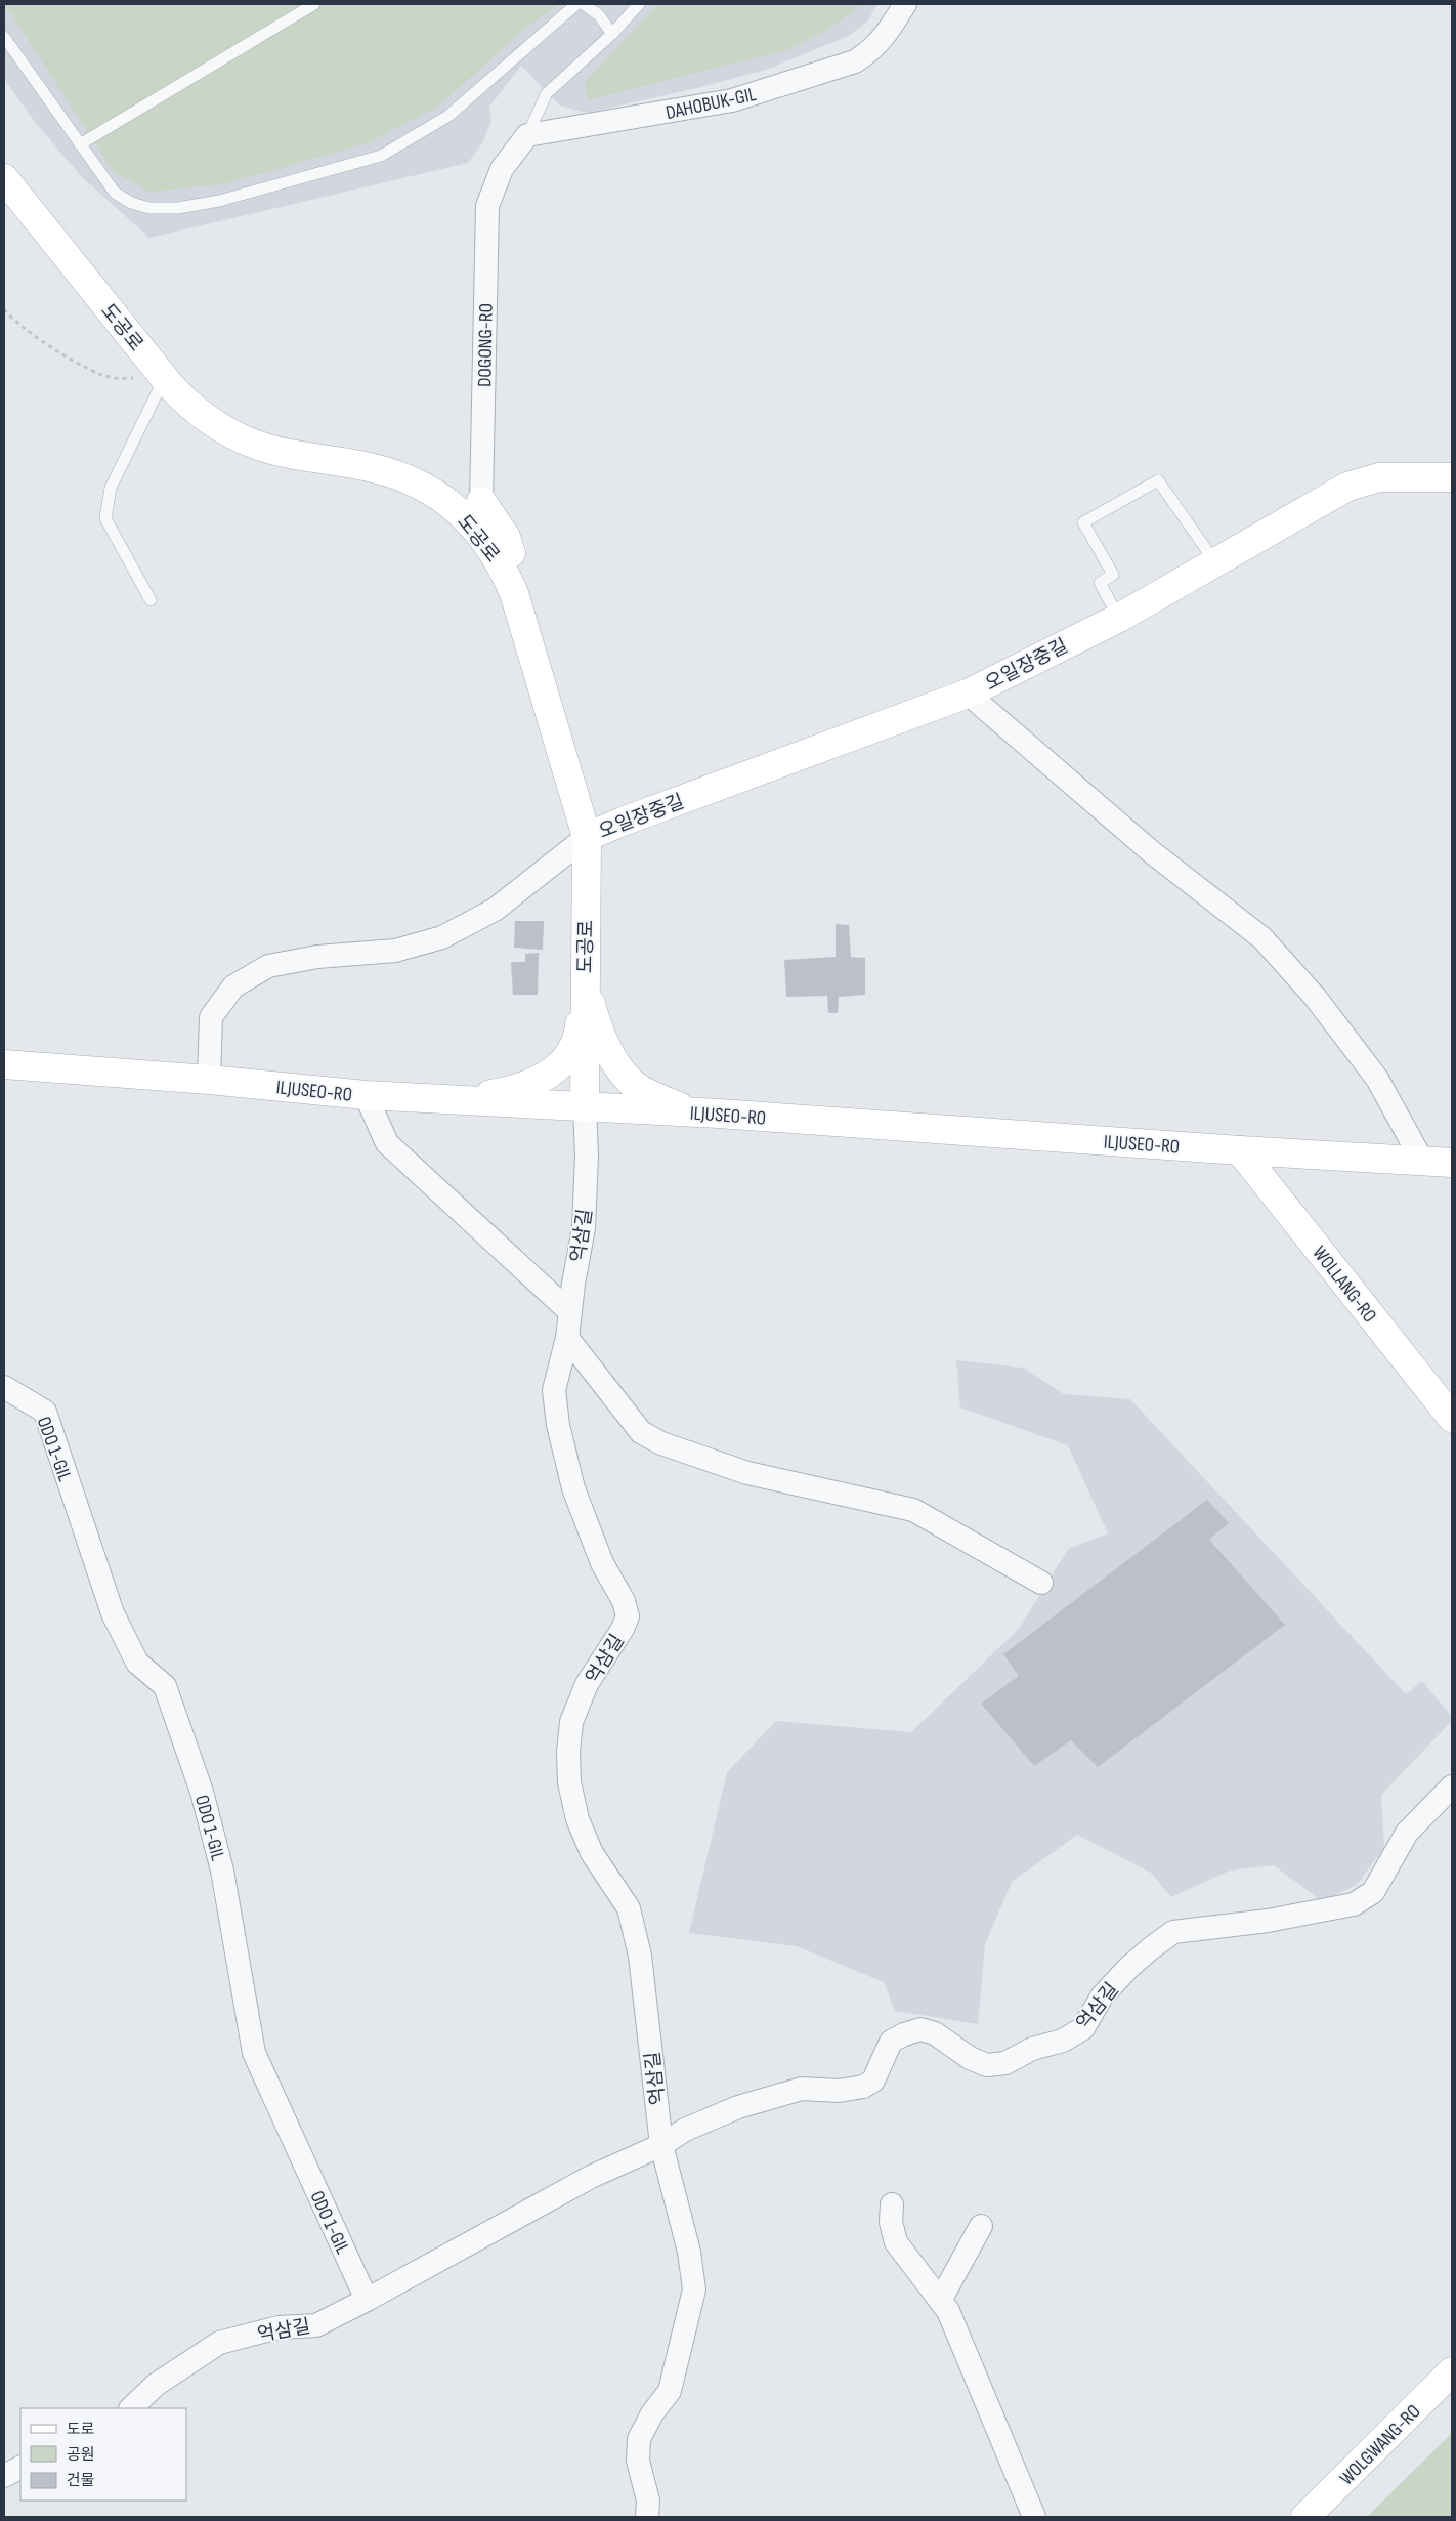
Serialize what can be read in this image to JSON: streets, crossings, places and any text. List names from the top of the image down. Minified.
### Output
{"streets":{"main road":["도공로","오일장중길","ILJUSEO-RO","WOLLANG-RO","WOLGWANG-RO"],"street":["DAHOBUK-GIL","DOGONG-RO","억삼길","ODO 1-GIL"]},"crossings":[["DAHOBUK-GIL","DOGONG-RO"],["도공로","DOGONG-RO"],["도공로","오일장중길"],["도공로","ILJUSEO-RO"],["도공로","억삼길"],["ILJUSEO-RO","억삼길"],["ILJUSEO-RO","WOLLANG-RO"],["억삼길","ODO 1-GIL"]],"legend":["도로","공원","건물"]}
